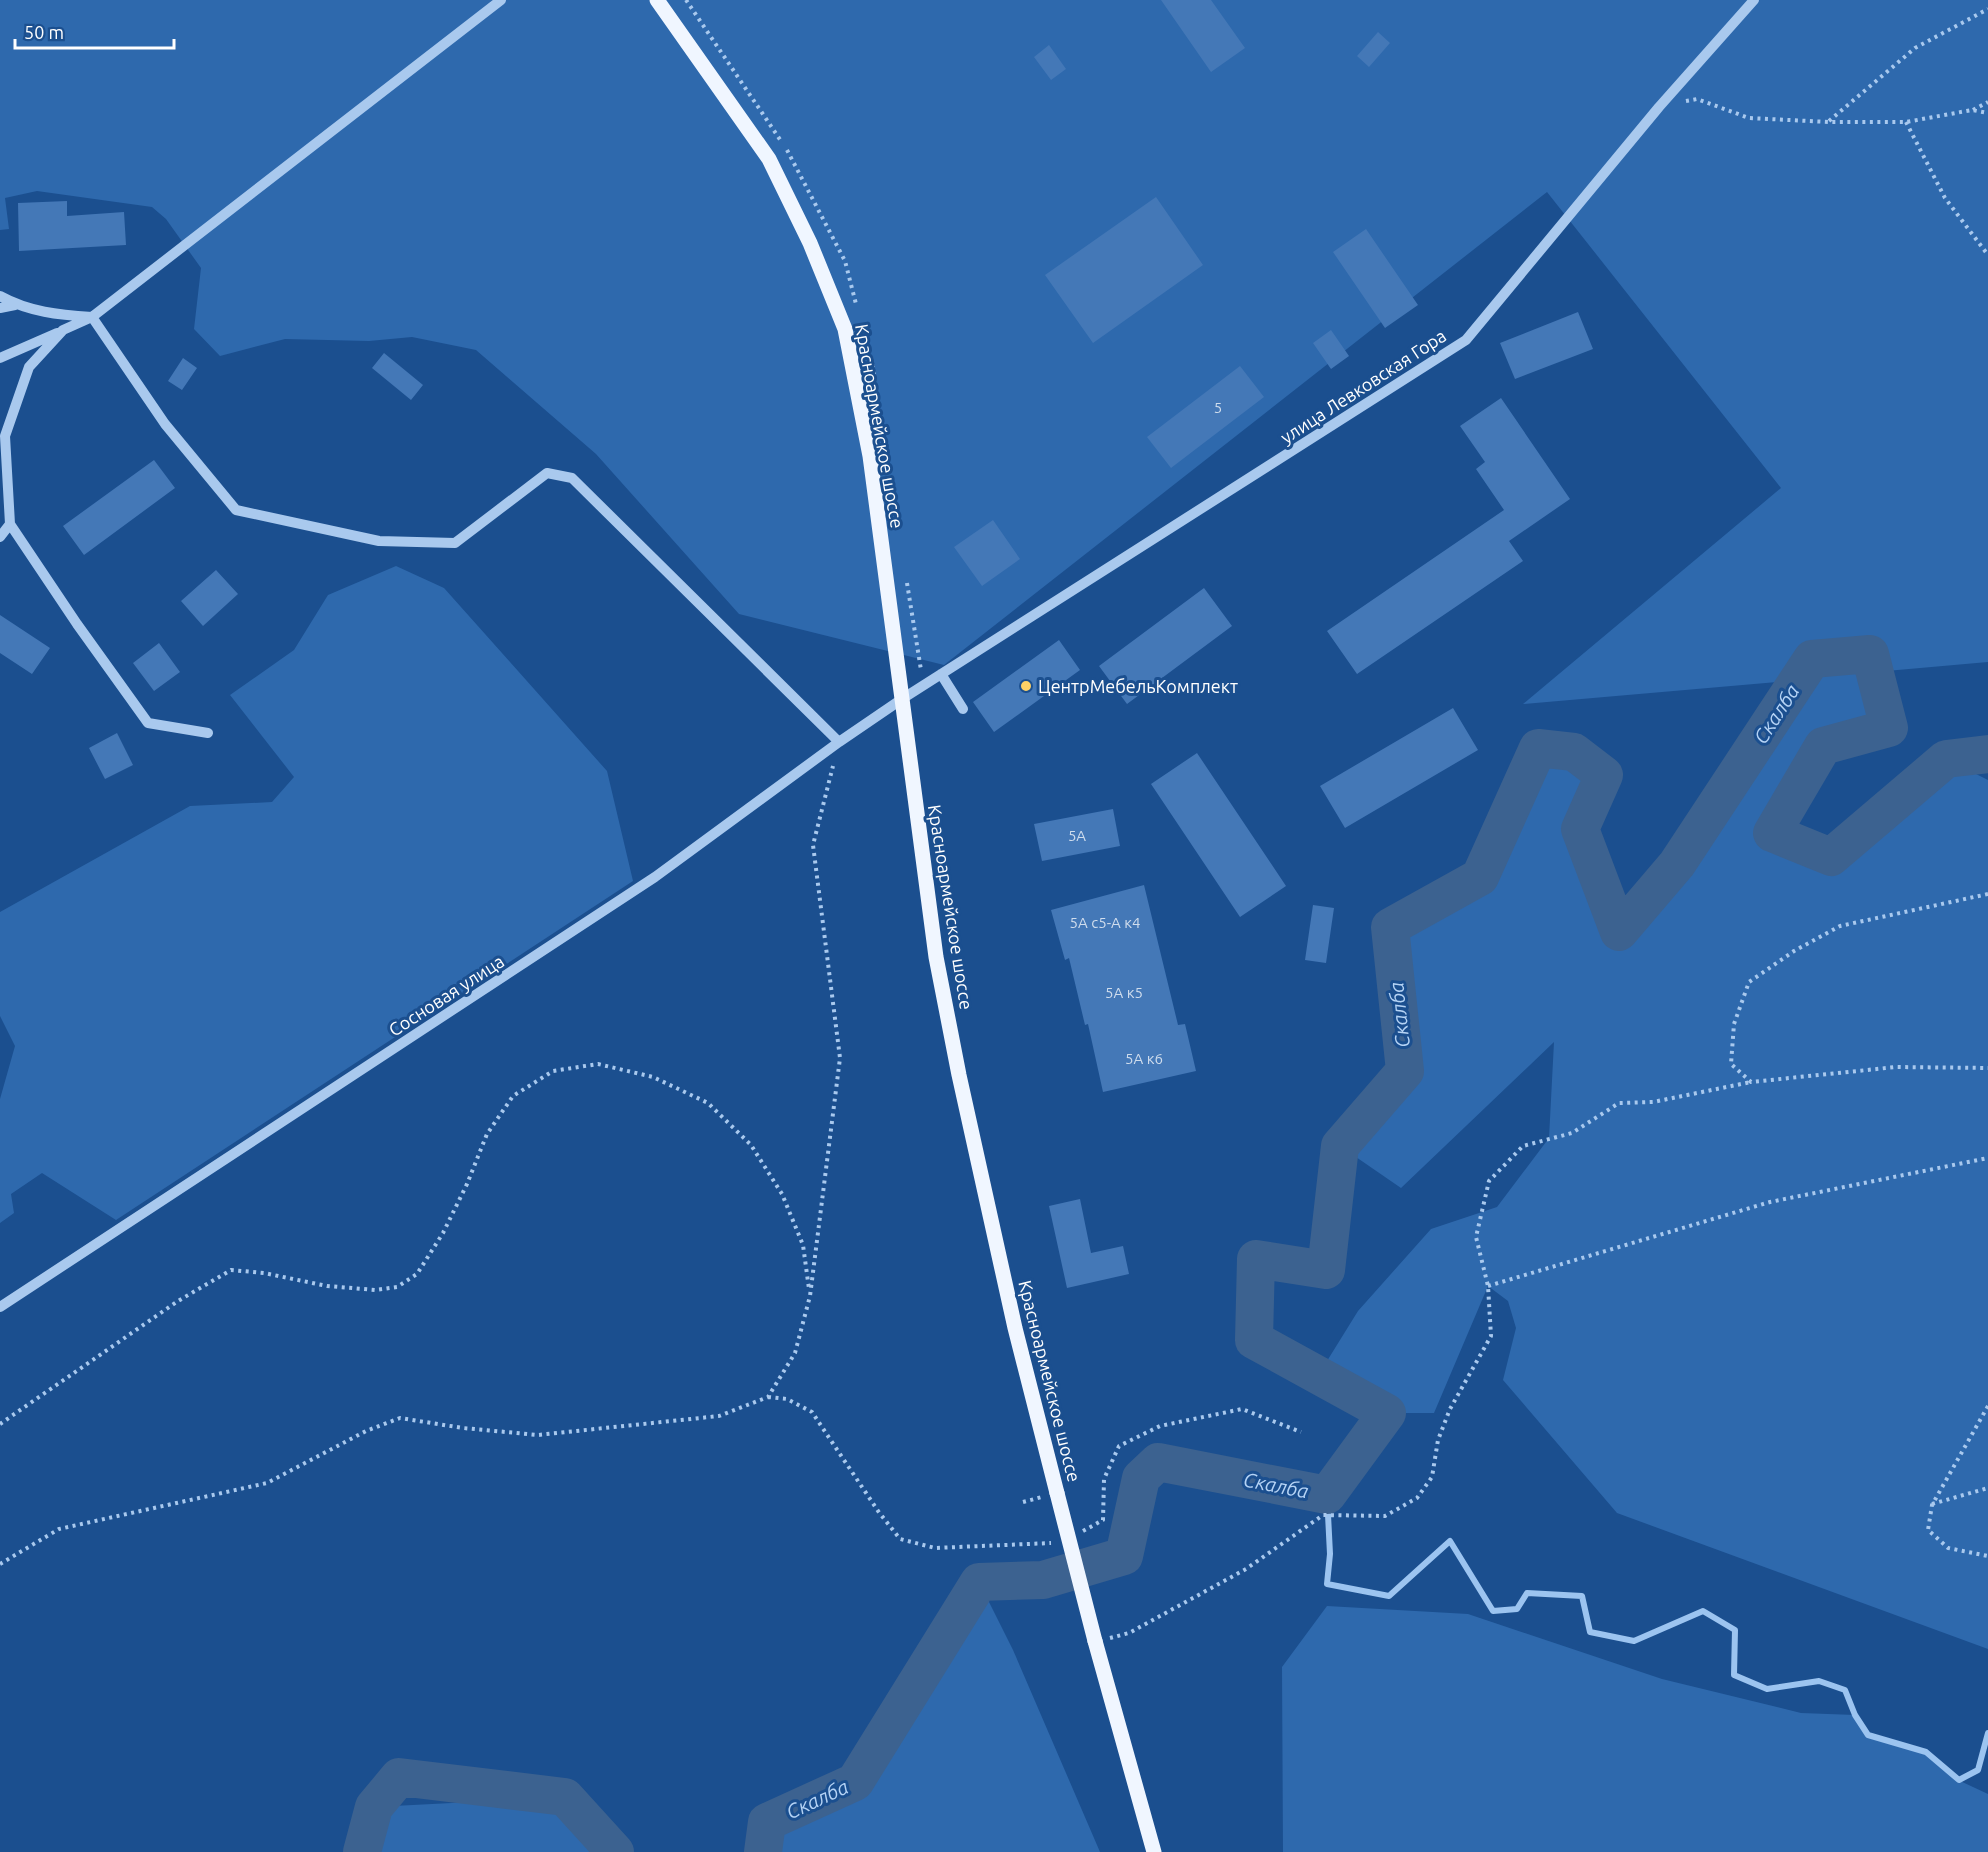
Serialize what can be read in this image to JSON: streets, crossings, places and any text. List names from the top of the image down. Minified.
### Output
{"streets":{"main road":["Красноармейское шоссе"],"street":["улица Левковская Гора","Сосновая улица"]},"crossings":[["улица Левковская Гора","Красноармейское шоссе"],["улица Левковская Гора","Сосновая улица"],["Красноармейское шоссе","Сосновая улица"]],"water":["Скалба"],"places":["ЦентрМебельКомплект"],"house_numbers":["5","5А","5А с5-А к4","5А к5","5А к6"],"scale_bar":"50 m"}
